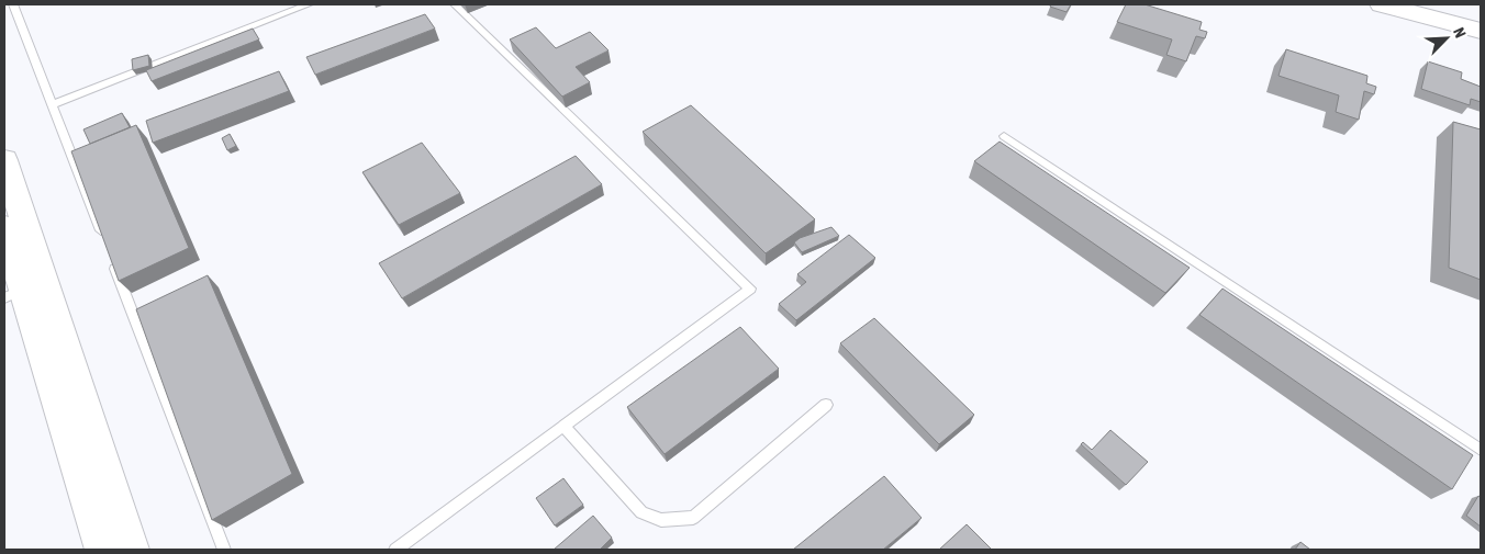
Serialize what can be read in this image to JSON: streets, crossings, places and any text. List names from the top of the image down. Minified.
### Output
{"north":"top right"}
